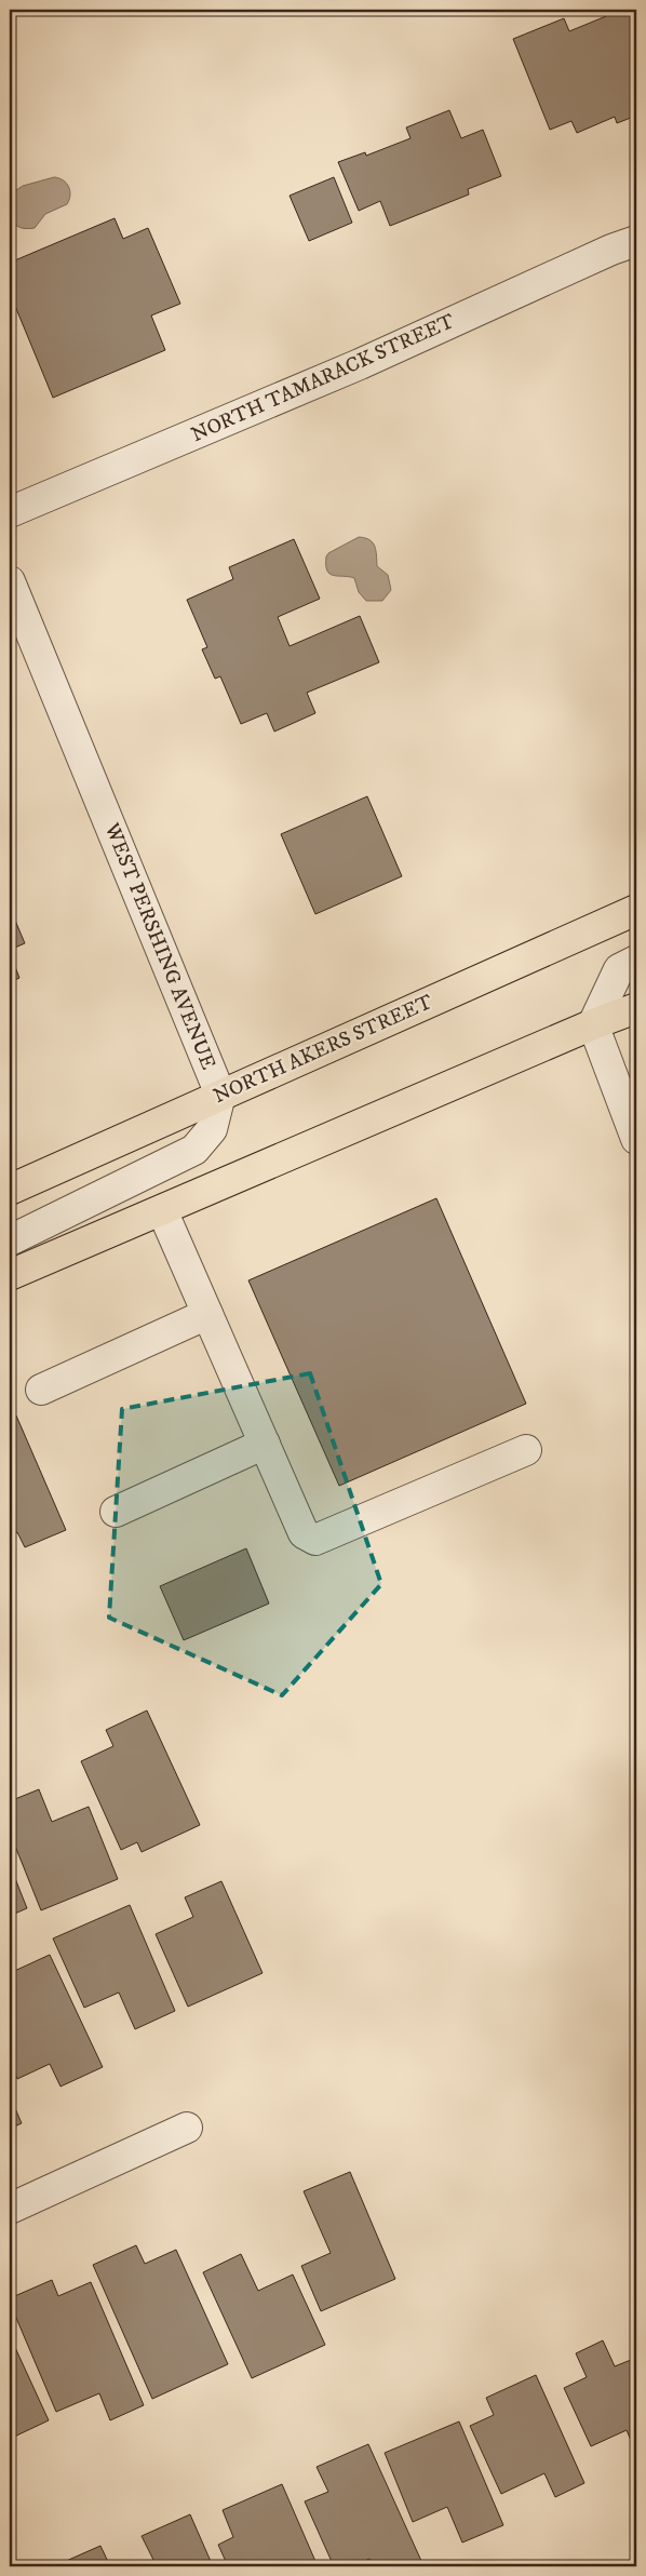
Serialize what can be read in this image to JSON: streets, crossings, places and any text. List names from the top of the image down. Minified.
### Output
{"streets":{"main road":["NORTH AKERS STREET"],"street":["NORTH TAMARACK STREET","WEST PERSHING AVENUE"]},"crossings":[["WEST PERSHING AVENUE","NORTH AKERS STREET"]]}
